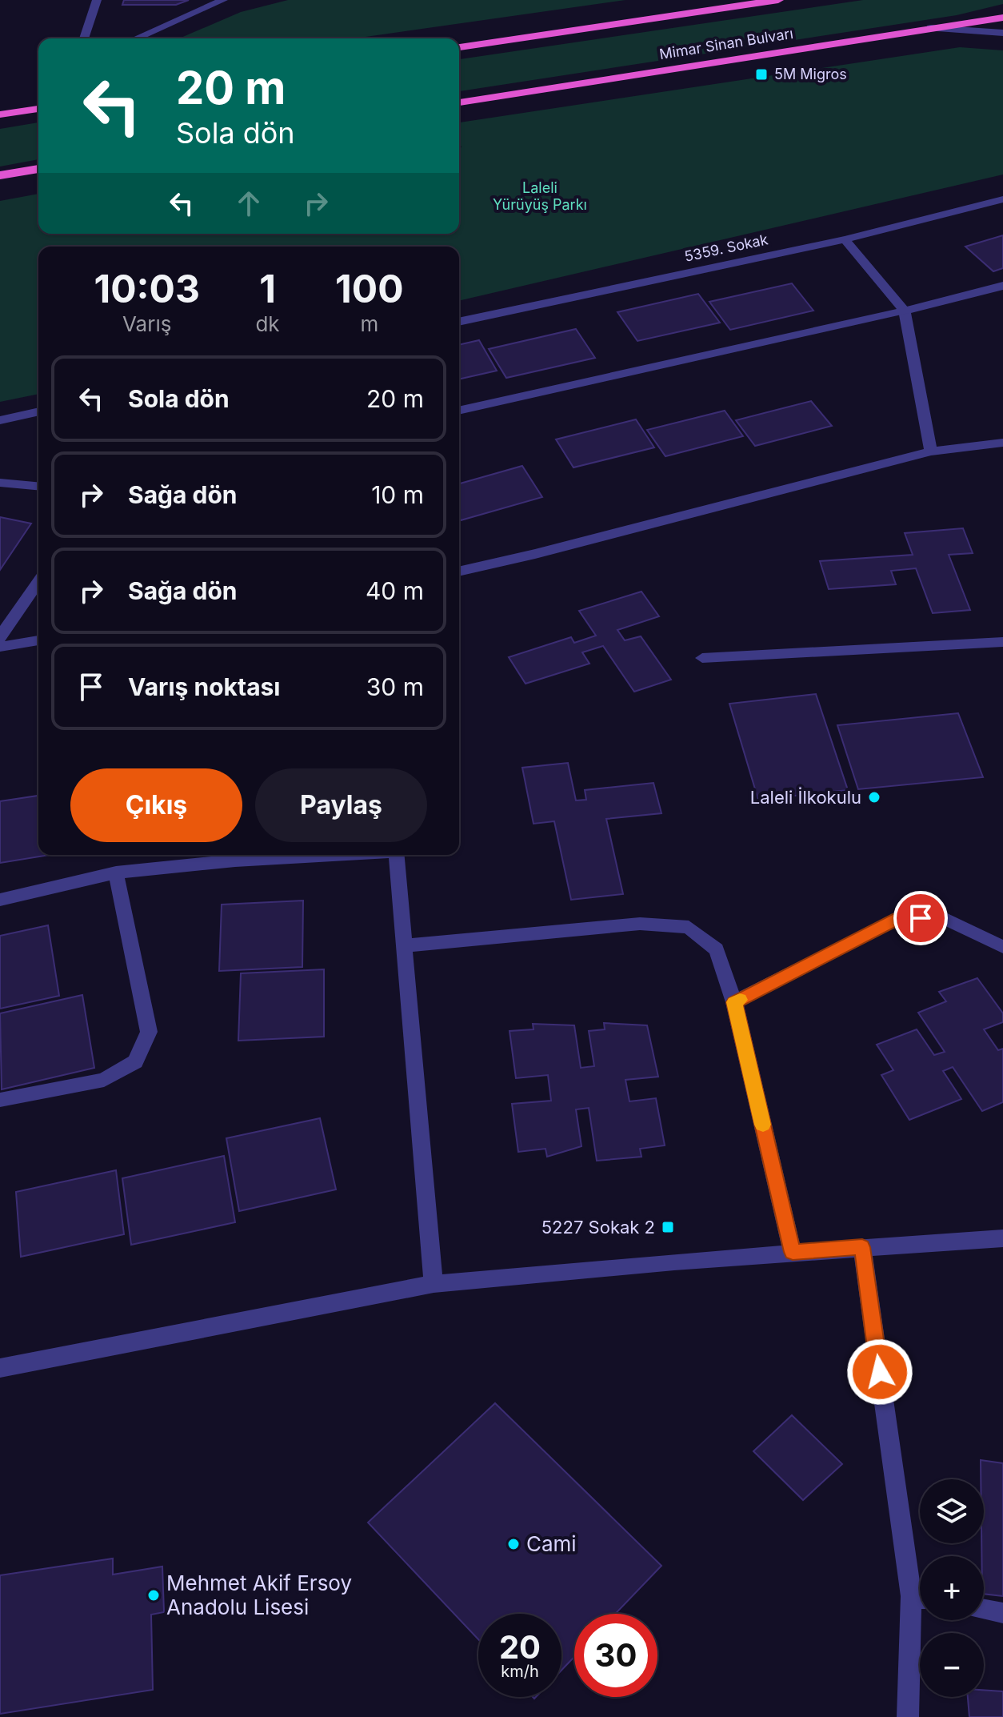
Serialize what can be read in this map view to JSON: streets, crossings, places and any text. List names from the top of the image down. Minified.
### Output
{"streets":{"highway":["Mimar Sinan Bulvarı"],"street":["5359. Sokak"]},"parks":["Laleli Yürüyüş Parkı"],"places":{"transit":["5M Migros","5227 Sokak 2"],"other":["Laleli İlkokulu","Cami","Mehmet Akif Ersoy Anadolu Lisesi"]},"page":{"turn":["20 m","Sola dön"],"eta":["10:03","Varış","1","dk","100","m"],"list":[{"name":"Sola dön","value":"20 m"},{"name":"Sağa dön","value":"10 m"},{"name":"Sağa dön","value":"40 m"},{"name":"Varış noktası","value":"30 m"}],"buttons":["Çıkış","Paylaş"],"map_buttons":["+","−"],"speed":"20 km/h","limit":"30"}}
